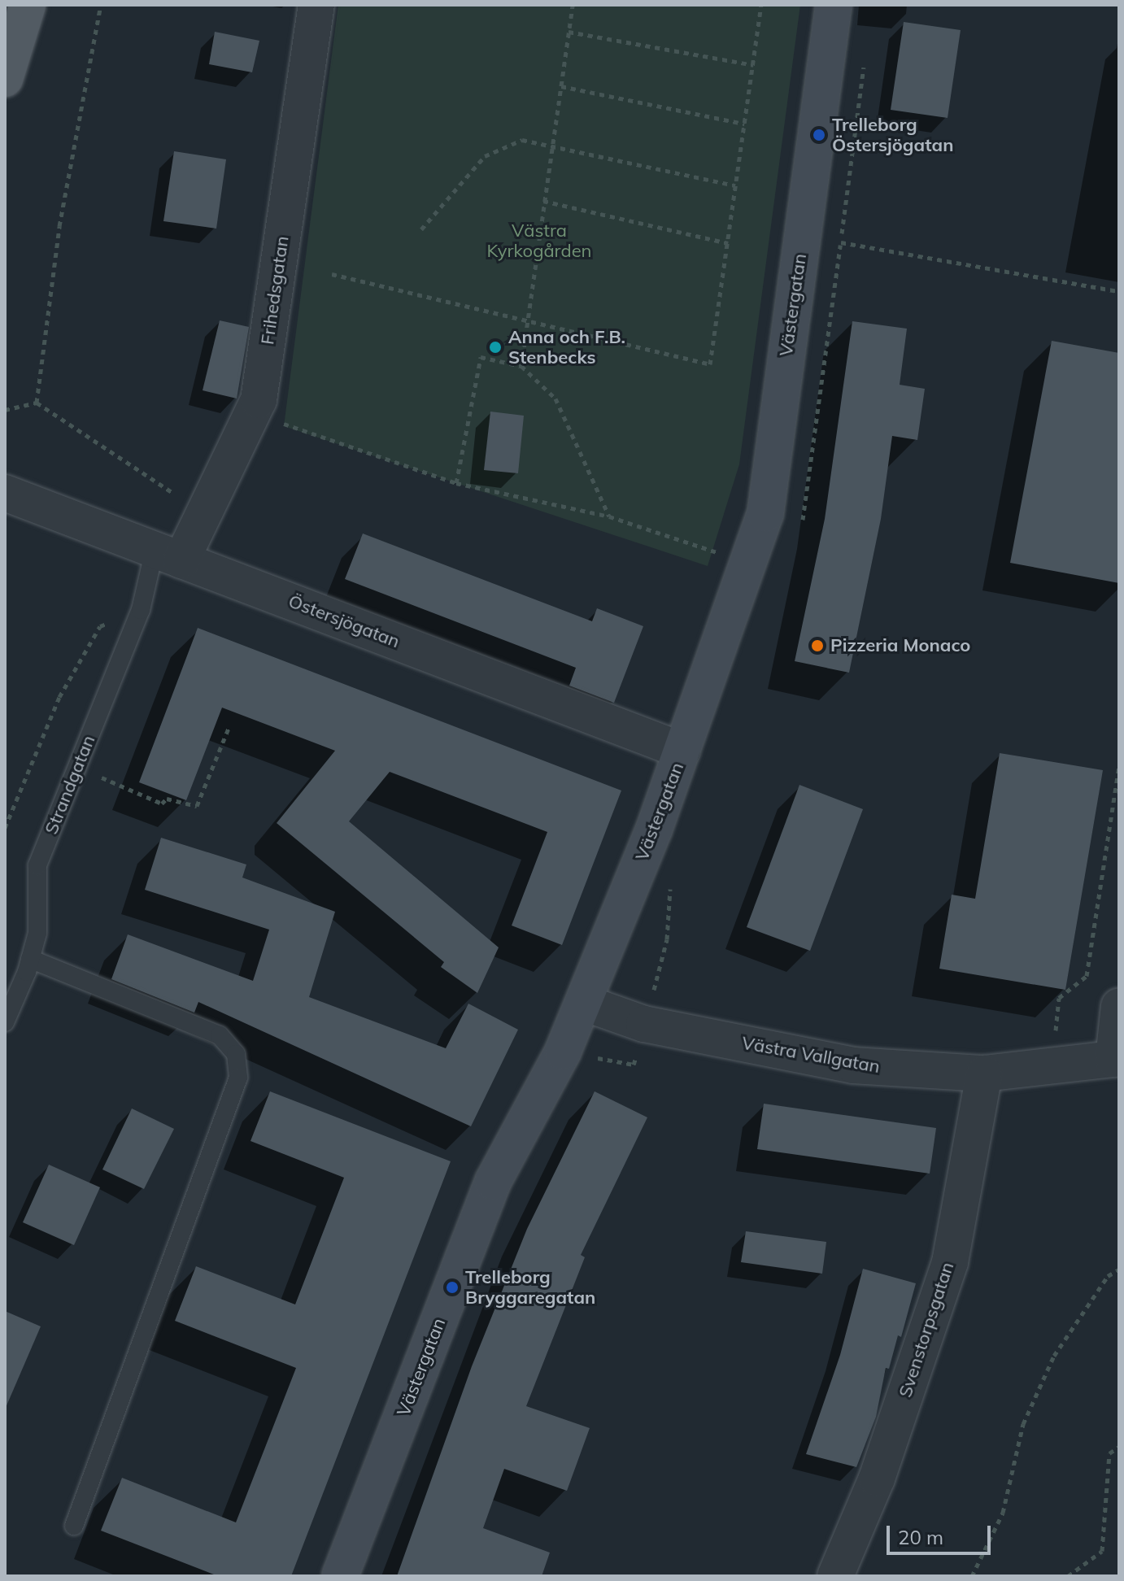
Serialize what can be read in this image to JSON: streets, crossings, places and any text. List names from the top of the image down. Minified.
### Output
{"streets":{"street":["Frihedsgatan","Västergatan","Östersjögatan","Västra Vallgatan","Svenstorpsgatan"],"lane":["Strandgatan"]},"crossings":[["Frihedsgatan","Östersjögatan"],["Frihedsgatan","Strandgatan"],["Västergatan","Östersjögatan"],["Västergatan","Västra Vallgatan"],["Östersjögatan","Strandgatan"],["Västra Vallgatan","Svenstorpsgatan"]],"parks":["Västra Kyrkogården"],"places":["Trelleborg Östersjögatan","Anna och F.B. Stenbecks","Pizzeria Monaco","Trelleborg Bryggaregatan"],"scale_bar":"20 m"}
